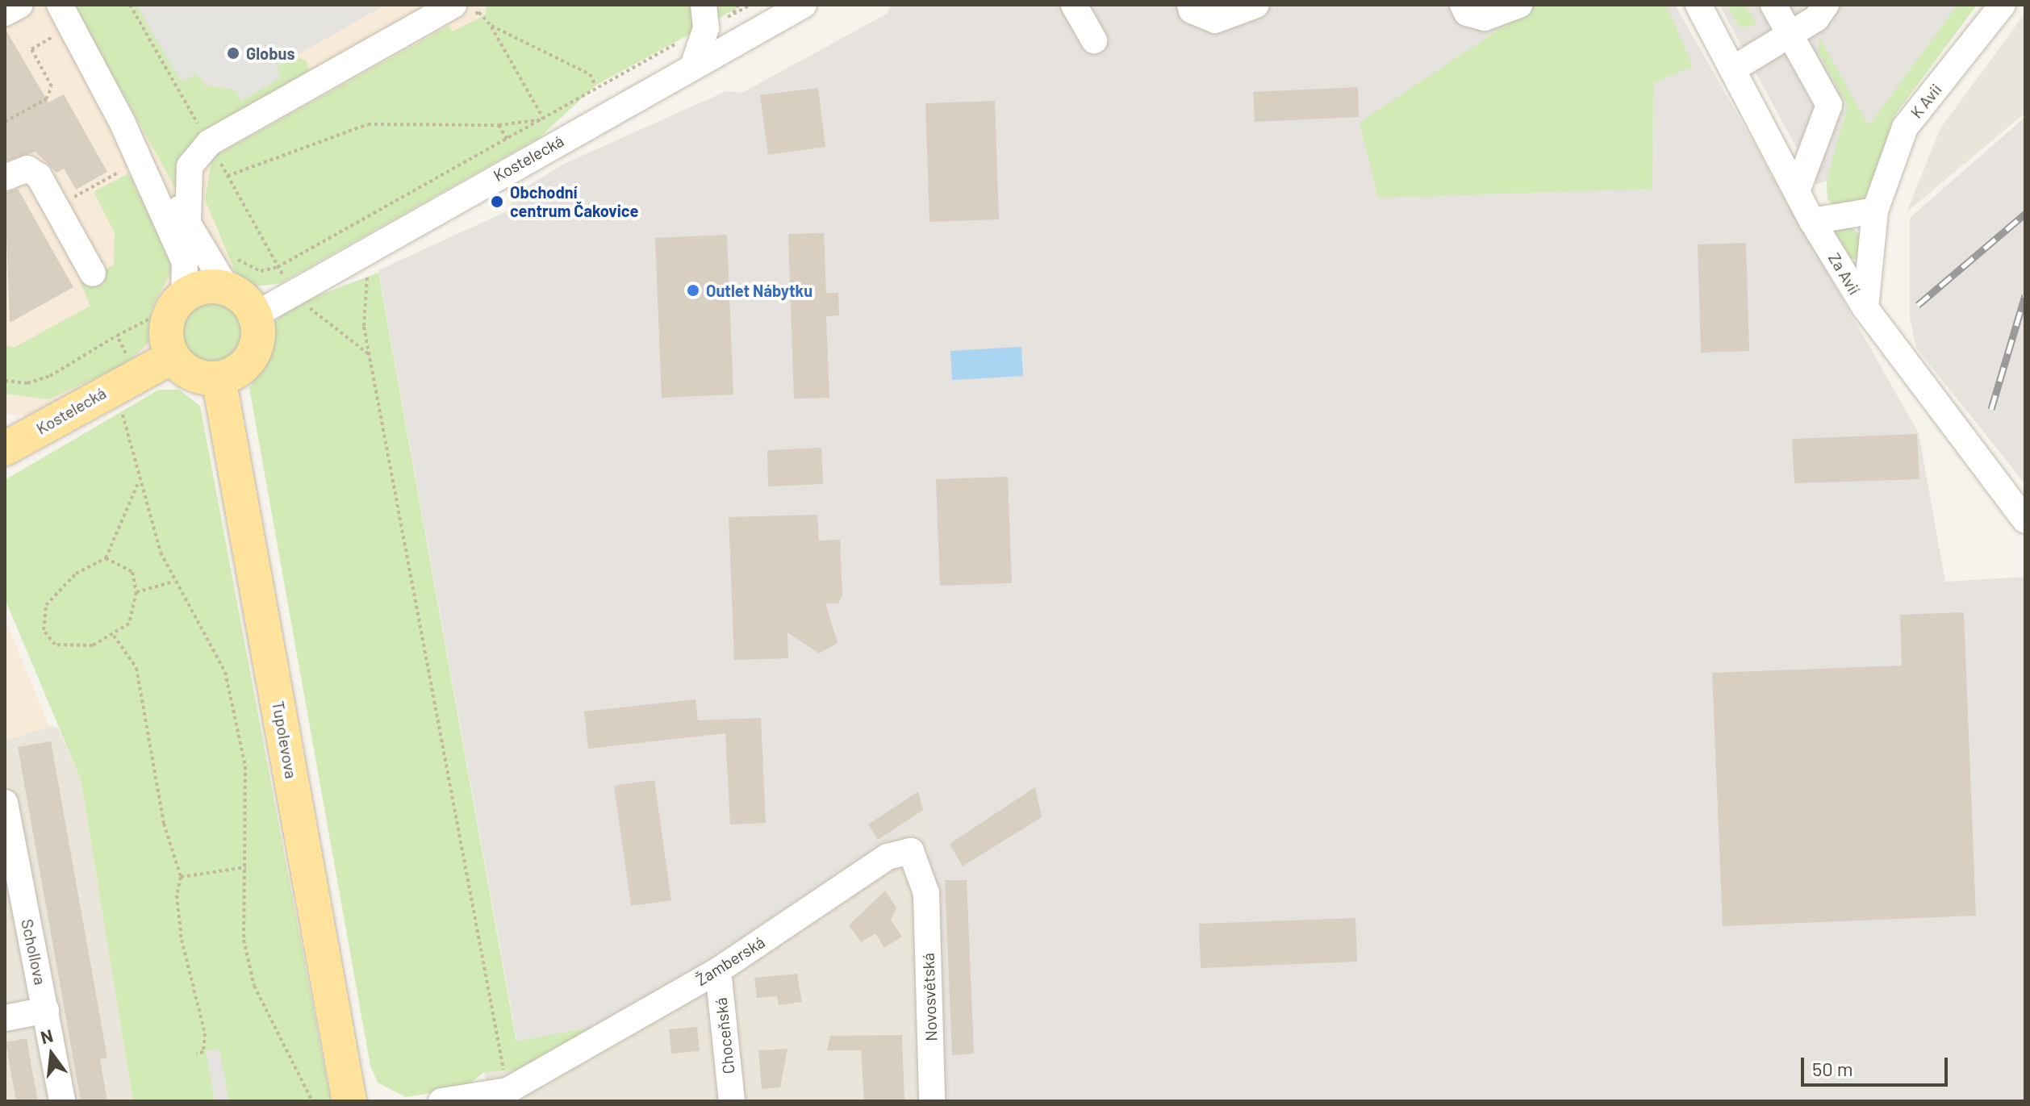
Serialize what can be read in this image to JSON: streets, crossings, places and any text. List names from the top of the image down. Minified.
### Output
{"streets":{"main road":["Kostelecká","Tupolevova"],"street":["K Avii","Za Avií","Schollova","Žamberská","Novosvětská","Choceňská"]},"crossings":[["K Avii","Za Avií"],["Kostelecká","Tupolevova"],["Žamberská","Novosvětská"],["Žamberská","Choceňská"]],"places":["Globus","Obchodní centrum Čakovice","Outlet Nábytku"],"scale_bar":"50 m","north":"top"}
